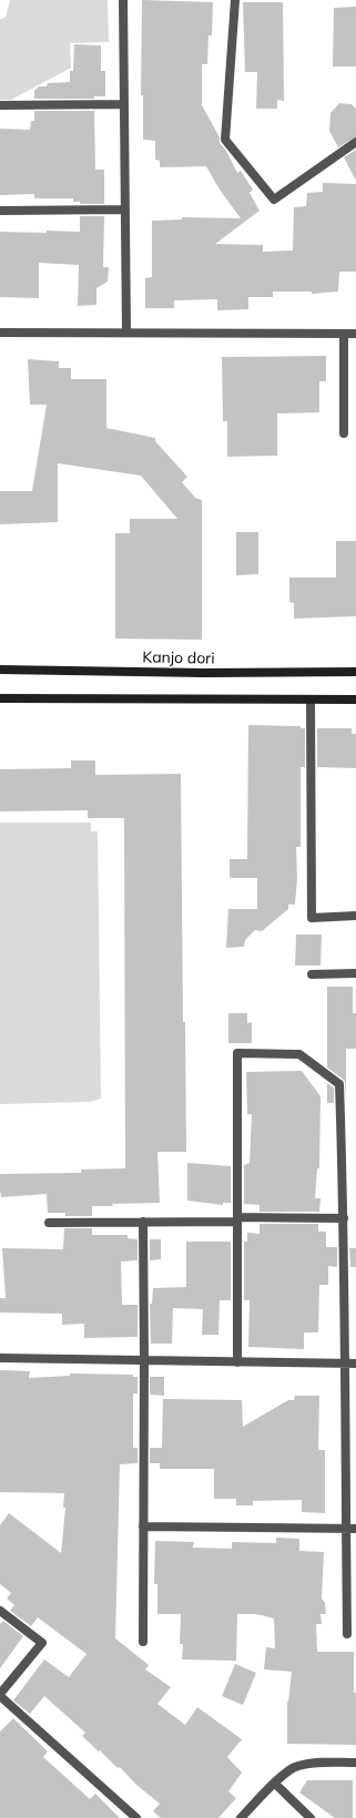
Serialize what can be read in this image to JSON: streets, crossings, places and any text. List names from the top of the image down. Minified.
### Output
{"streets":{"street":["Kanjo dori"]}}
